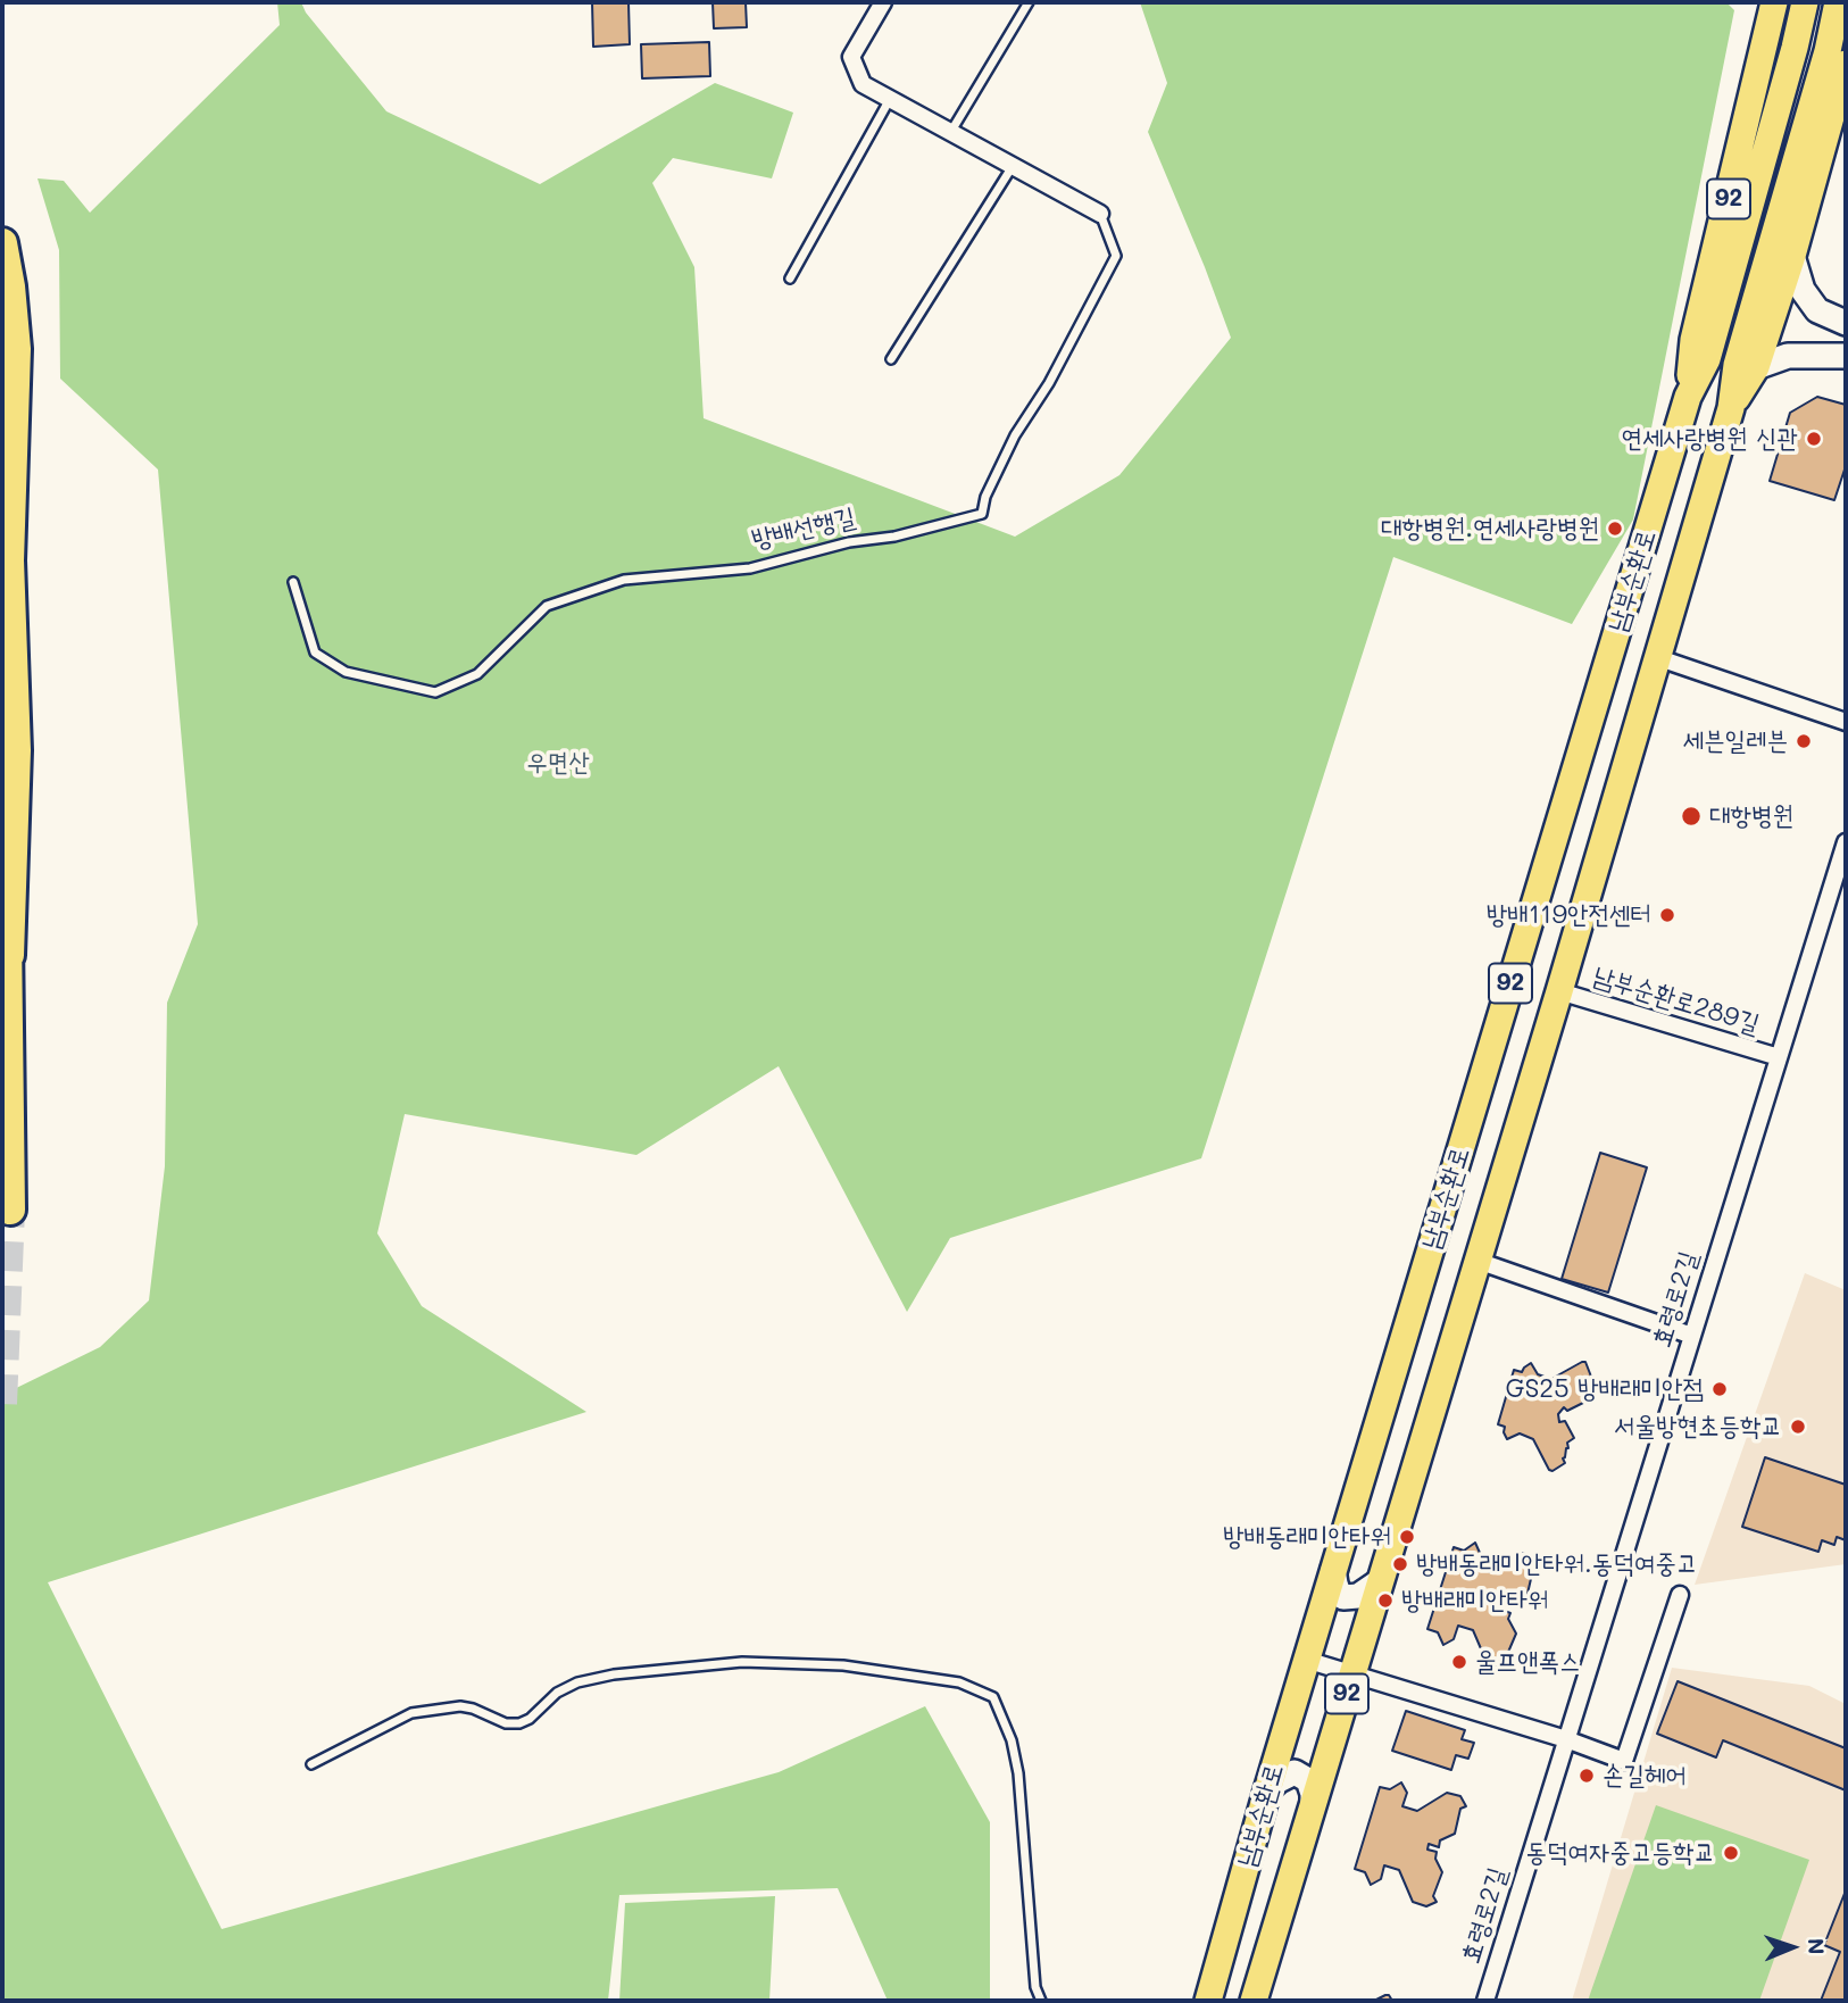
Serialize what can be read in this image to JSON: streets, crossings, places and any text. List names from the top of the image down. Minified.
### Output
{"streets":{"main road":["92","남부순환로"],"street":["방배선행길","남부순환로289길","효령로2길"]},"crossings":[["남부순환로","남부순환로289길"],["남부순환로289길","효령로2길"]],"parks":["우면산"],"places":["연세사랑병원 신관","대항병원.연세사랑병원","세븐일레븐","대항병원","방배119안전센터","GS25 방배래미안점","서울방현초등학교","방배동래미안타워","방배동래미안타워.동덕여중고","방배래미안타워","울프앤폭스","손길헤어","동덕여자중고등학교"],"north":"right"}
